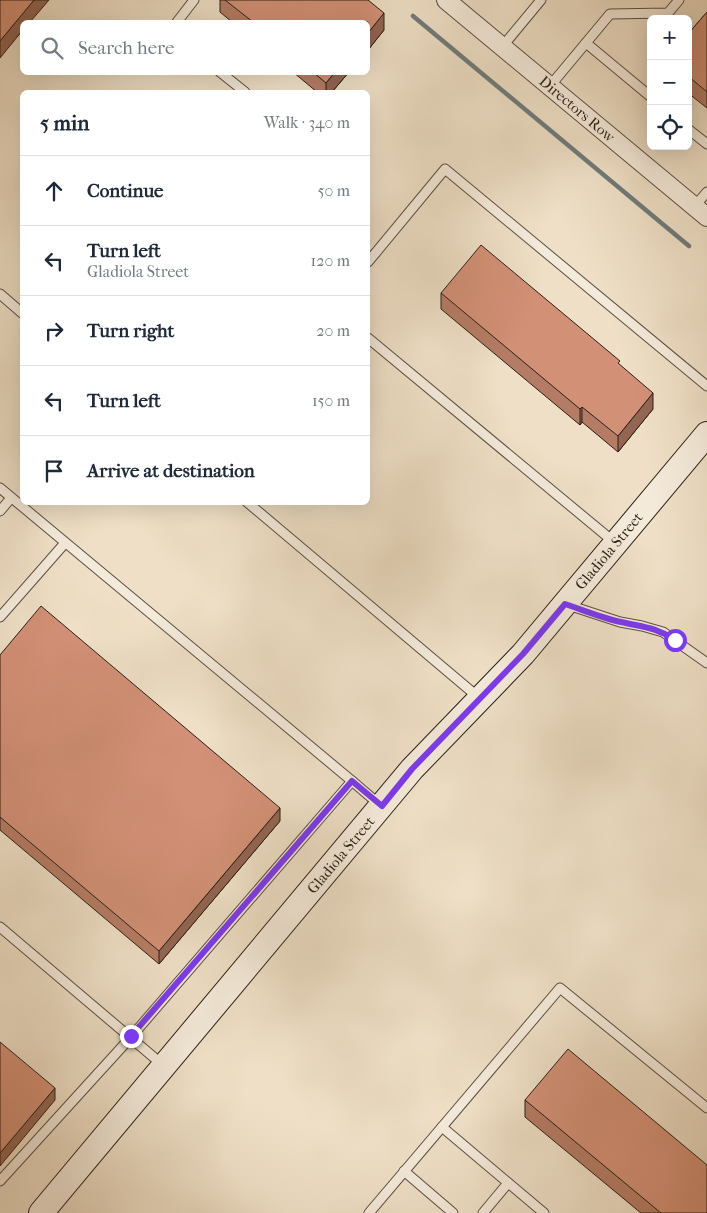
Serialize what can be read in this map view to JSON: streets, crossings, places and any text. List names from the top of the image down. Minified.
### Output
{"streets":{"street":["Directors Row","Gladiola Street"]},"page":{"map_buttons":["+","−"],"search":"Search here","heading":["5 min","Walk · 340 m"],"list":[["Continue","50 m"],["Turn left","Gladiola Street","120 m"],["Turn right","20 m"],["Turn left","150 m"],"Arrive at destination"]}}
